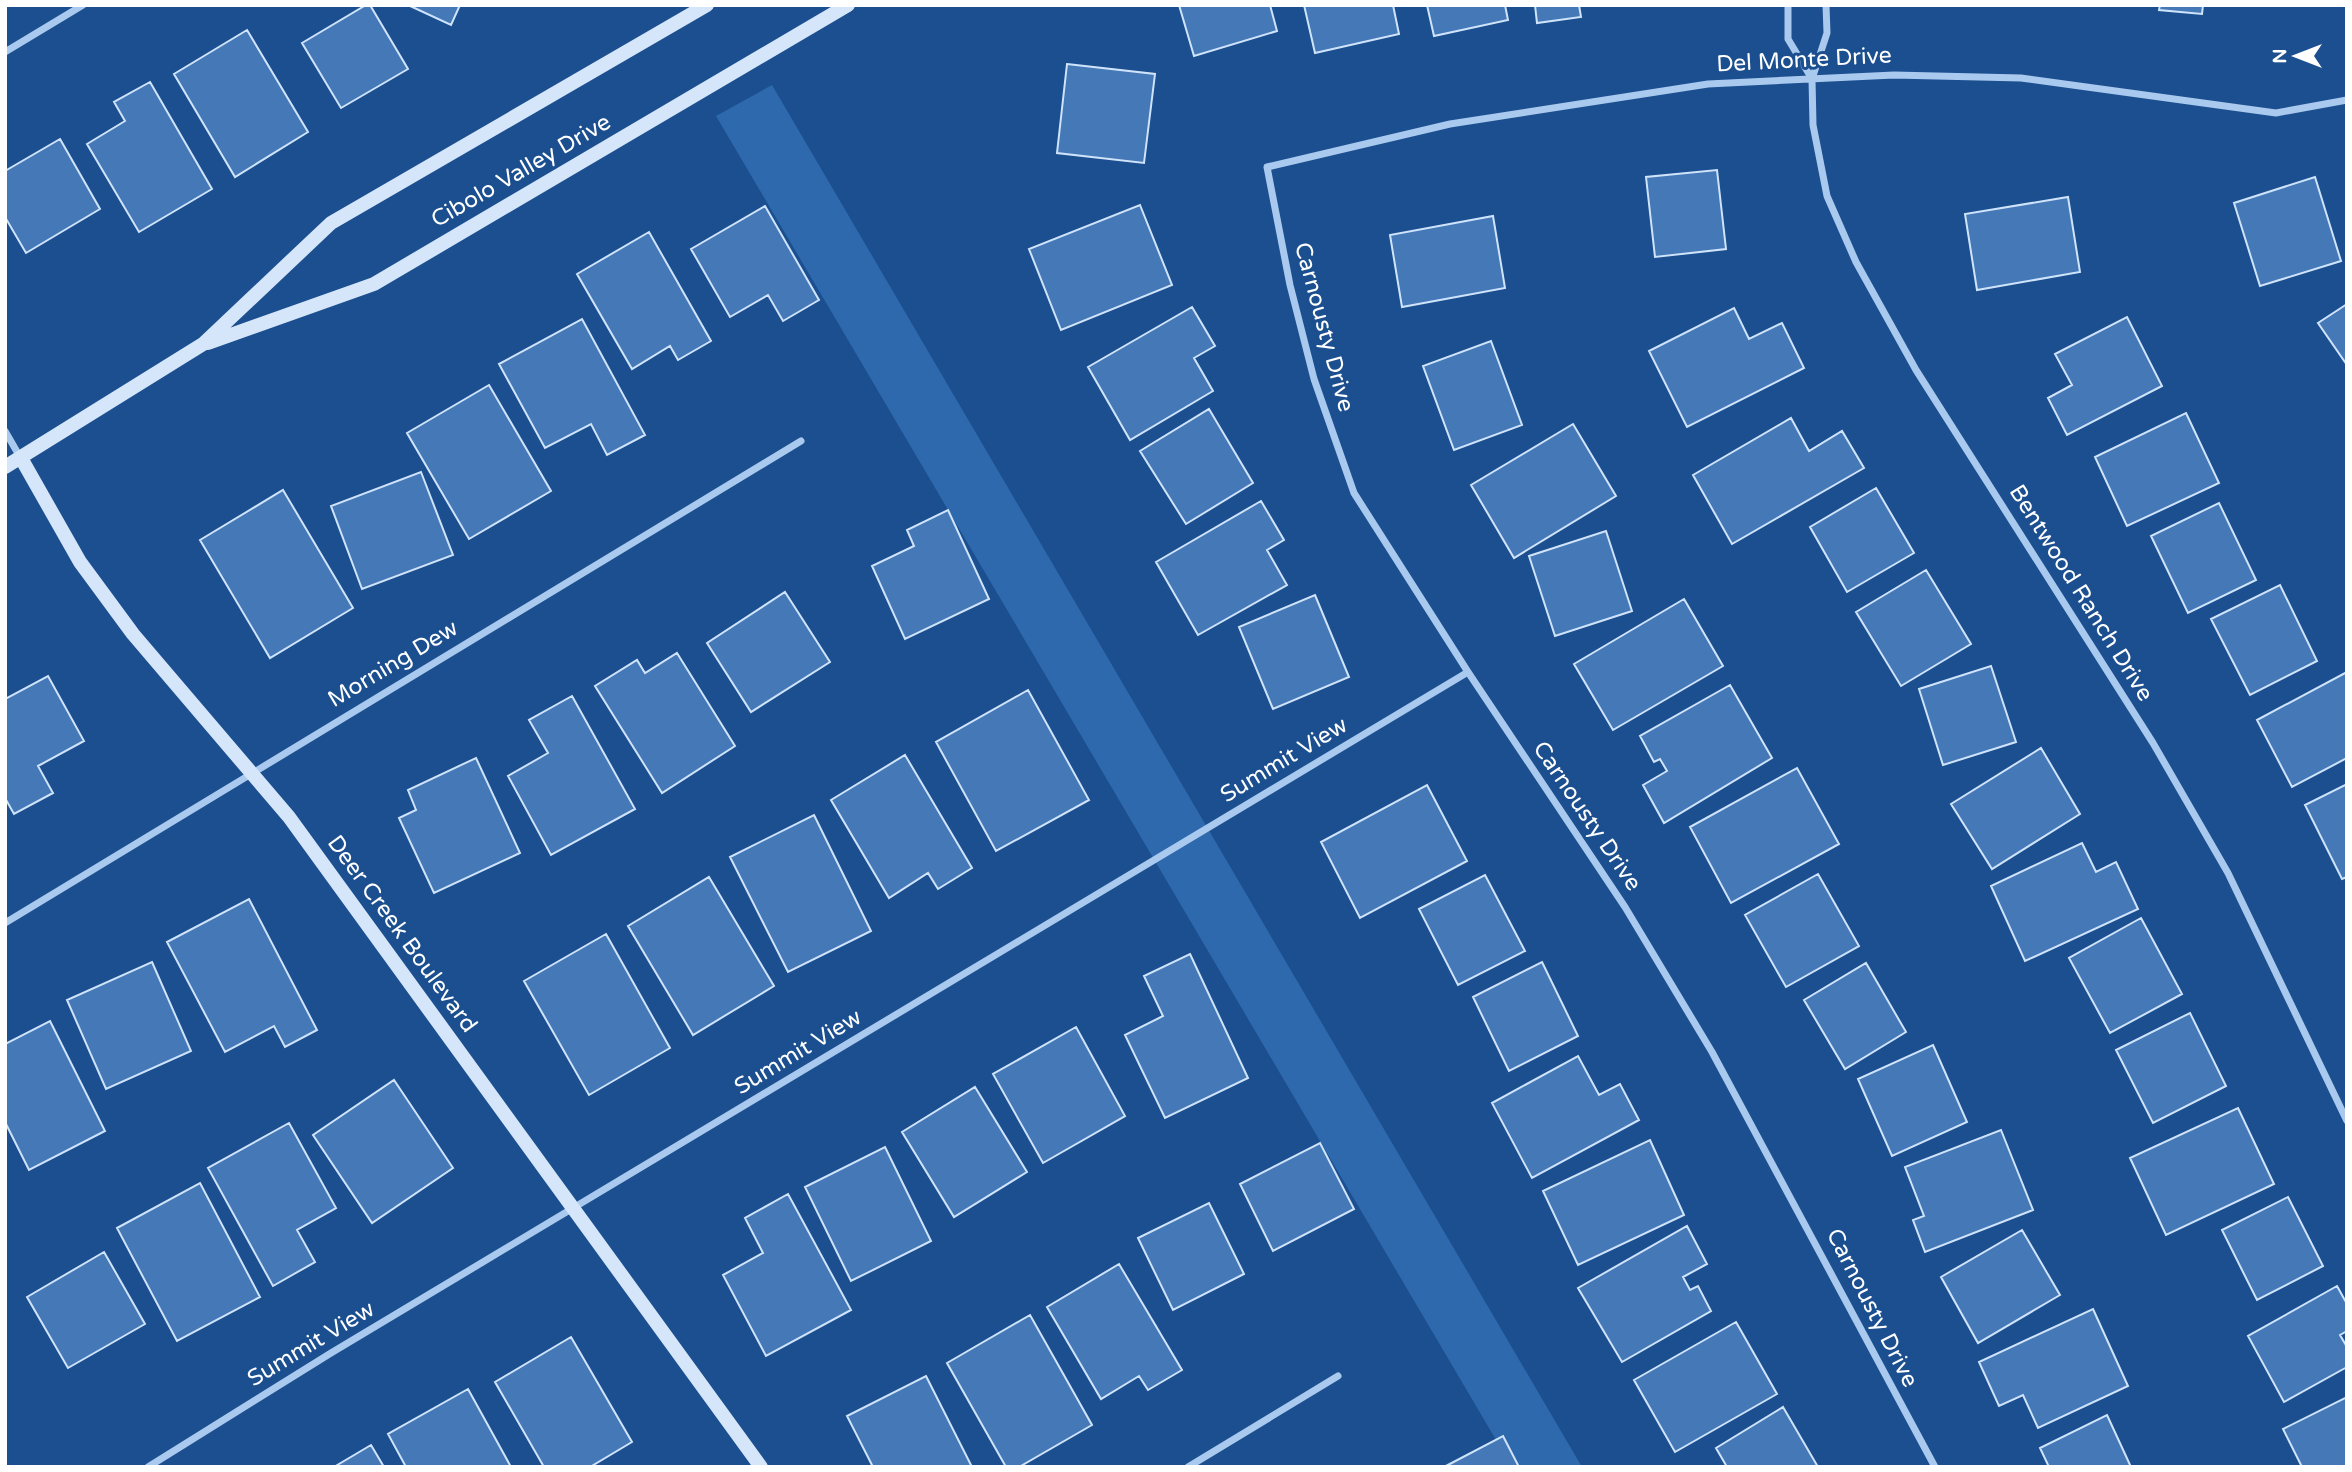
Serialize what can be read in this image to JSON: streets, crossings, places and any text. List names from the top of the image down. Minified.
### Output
{"streets":{"main road":["Cibolo Valley Drive","Deer Creek Boulevard"],"street":["Del Monte Drive","Carnousty Drive","Bentwood Ranch Drive","Morning Dew","Summit View"]},"crossings":[["Del Monte Drive","Carnousty Drive"],["Del Monte Drive","Bentwood Ranch Drive"],["Cibolo Valley Drive","Deer Creek Boulevard"],["Carnousty Drive","Summit View"],["Morning Dew","Deer Creek Boulevard"],["Summit View","Deer Creek Boulevard"]],"north":"left"}
